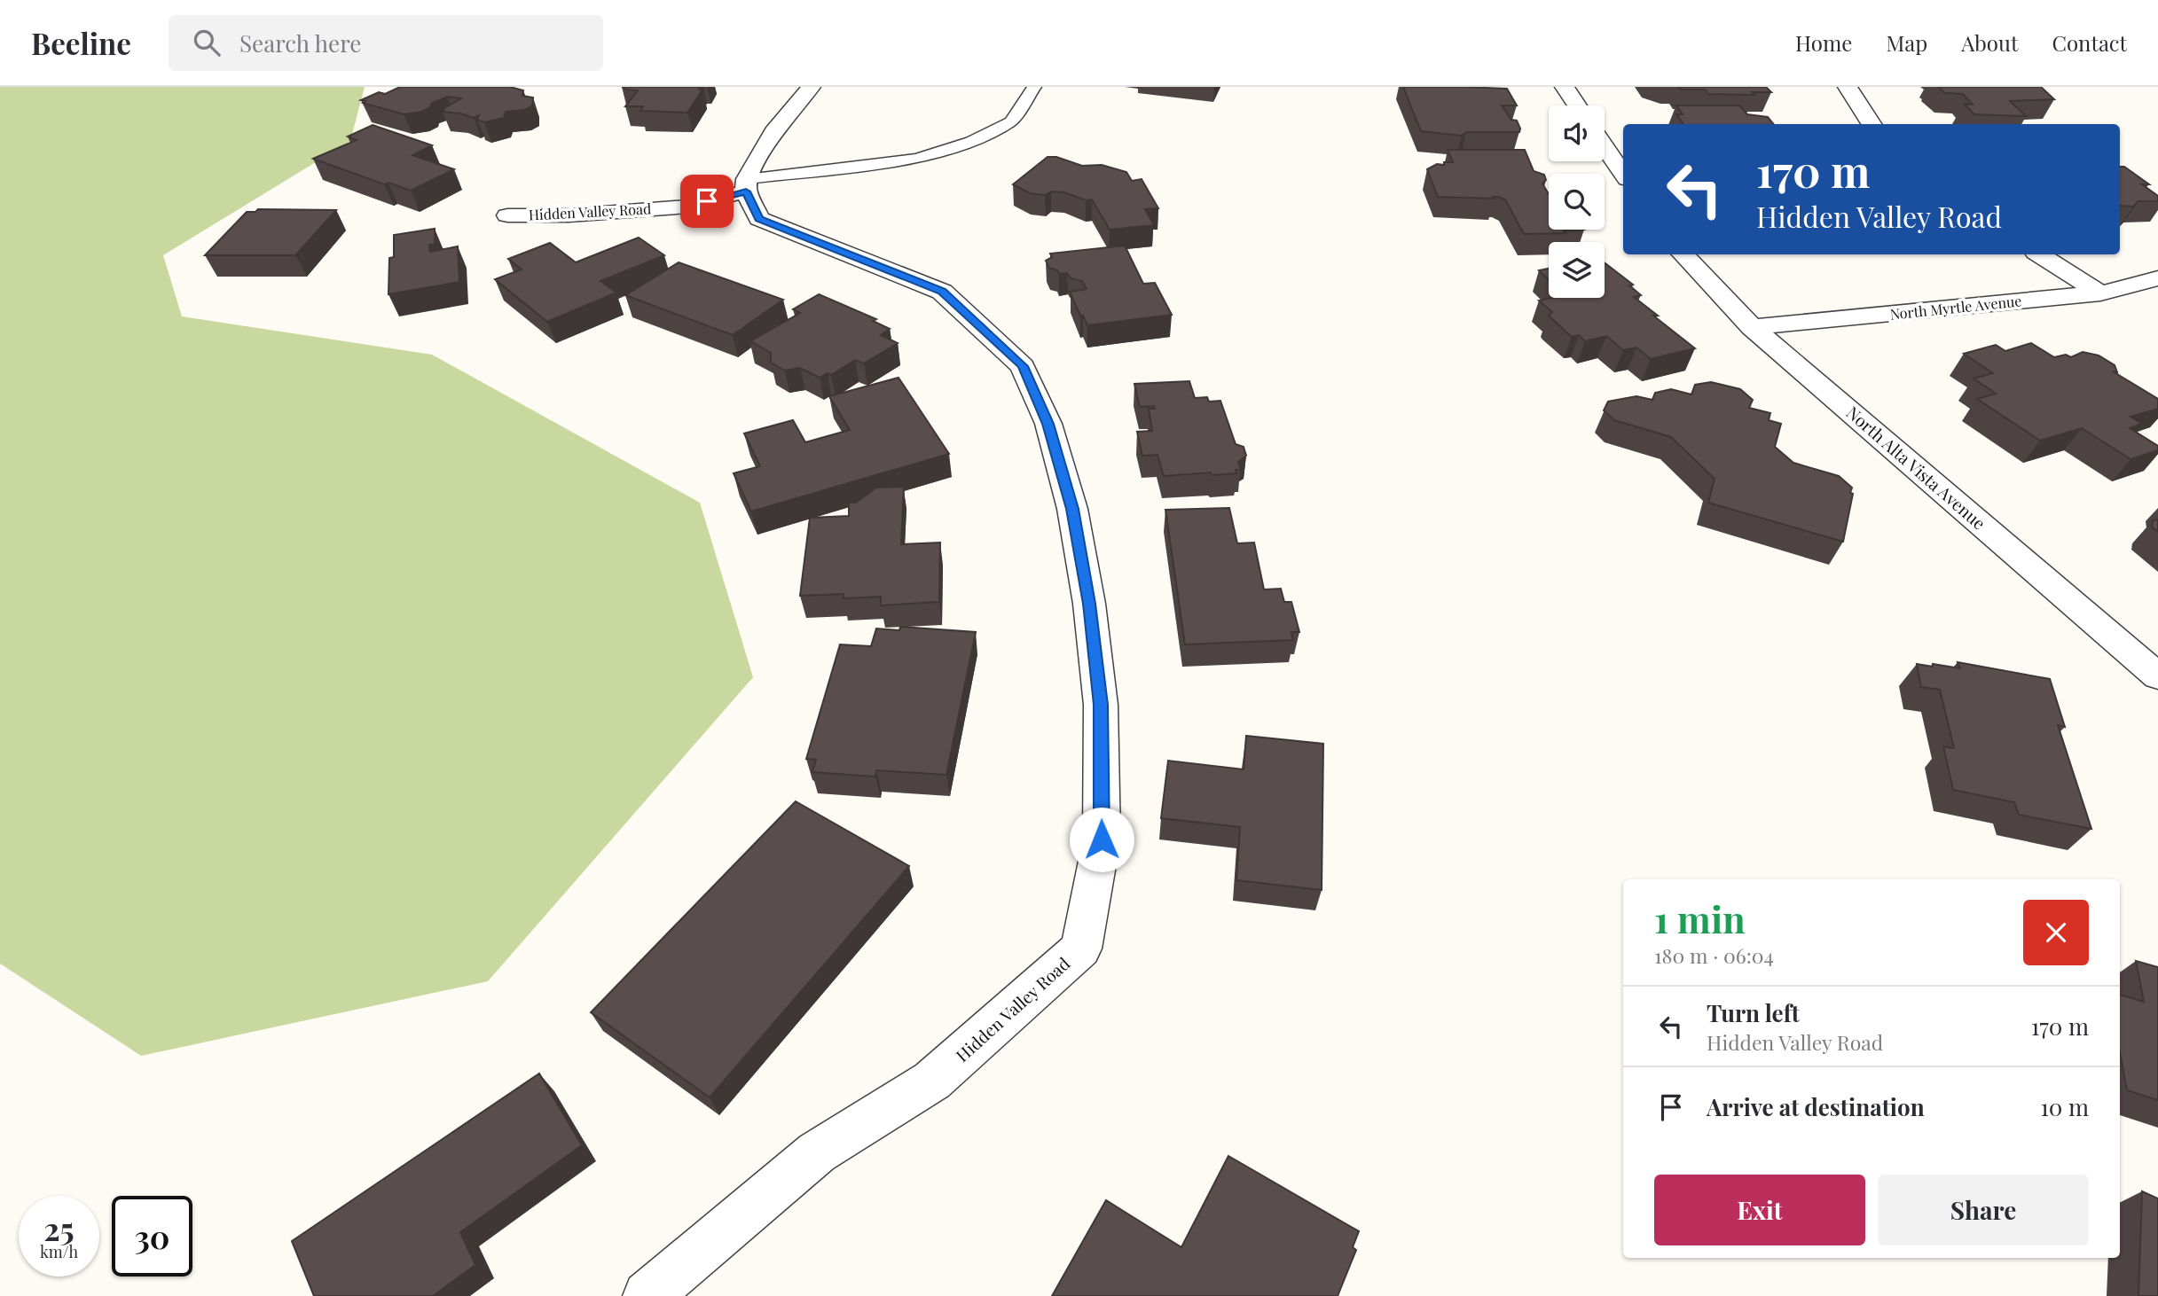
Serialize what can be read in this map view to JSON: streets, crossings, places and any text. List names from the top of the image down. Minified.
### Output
{"streets":{"street":["Hidden Valley Road","North Myrtle Avenue","North Alta Vista Avenue"]},"crossings":[["North Myrtle Avenue","North Alta Vista Avenue"]],"page":{"header":"Beeline","search":"Search here","nav":["Home","Map","About","Contact"],"turn":["170 m","Hidden Valley Road"],"heading":["1 min","180 m · 06:04"],"list":[{"name":"Turn left","note":"Hidden Valley Road","value":"170 m"},{"name":"Arrive at destination","value":"10 m"}],"buttons":["Exit","Share"],"speed":"25 km/h","limit":"30"}}
